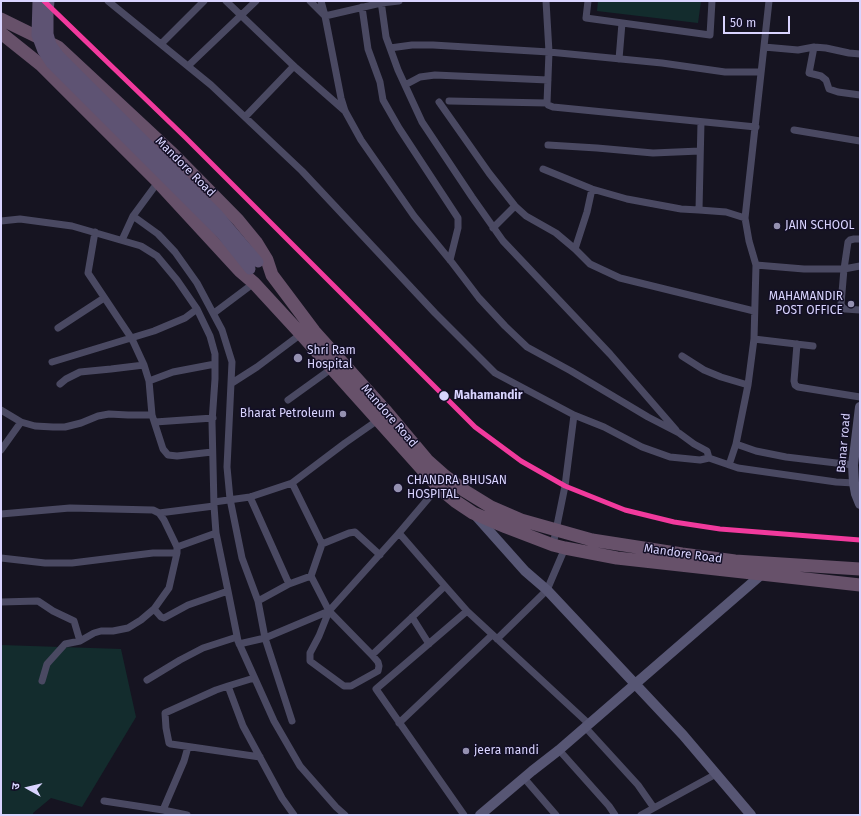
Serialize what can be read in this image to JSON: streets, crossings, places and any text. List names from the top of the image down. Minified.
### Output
{"streets":{"highway":["Mandore Road"],"street":["Banar road"]},"places":["JAIN SCHOOL","MAHAMANDIR POST OFFICE","Shri Ram Hospital","Mahamandir","Bharat Petroleum","CHANDRA BHUSAN HOSPITAL","jeera mandi"],"scale_bar":"50 m","north":"left"}
